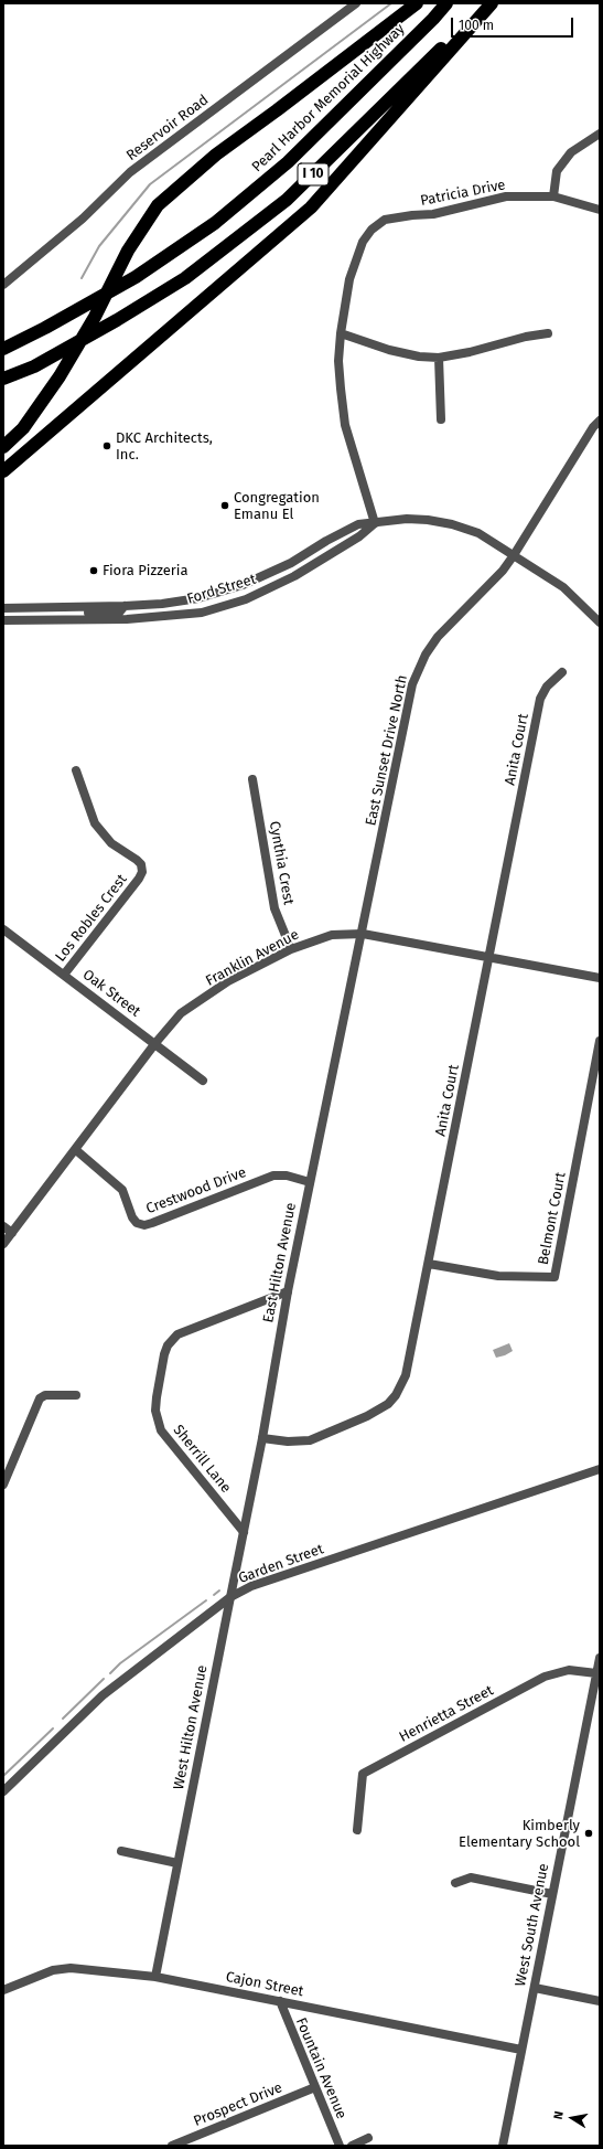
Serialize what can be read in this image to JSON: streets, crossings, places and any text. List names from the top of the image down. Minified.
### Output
{"streets":{"highway":["Pearl Harbor Memorial Highway","I 10"],"street":["Reservoir Road","Patricia Drive","Ford Street","Anita Court","East Sunset Drive North","Cynthia Crest","Los Robles Crest","Franklin Avenue","Oak Street","Crestwood Drive","Belmont Court","East Hilton Avenue","Sherrill Lane","Garden Street","Henrietta Street","West Hilton Avenue","West South Avenue","Cajon Street","Fountain Avenue","Prospect Drive"]},"crossings":[["Patricia Drive","Ford Street"],["Ford Street","East Sunset Drive North"],["Anita Court","Franklin Avenue"],["Anita Court","Belmont Court"],["Anita Court","East Hilton Avenue"],["East Sunset Drive North","Franklin Avenue"],["East Sunset Drive North","East Hilton Avenue"],["Cynthia Crest","Franklin Avenue"],["Los Robles Crest","Oak Street"],["Franklin Avenue","Oak Street"],["Franklin Avenue","Crestwood Drive"],["Franklin Avenue","East Hilton Avenue"],["Crestwood Drive","East Hilton Avenue"],["East Hilton Avenue","Sherrill Lane"],["East Hilton Avenue","Garden Street"],["East Hilton Avenue","West Hilton Avenue"],["Garden Street","West Hilton Avenue"],["Henrietta Street","West South Avenue"],["West Hilton Avenue","Cajon Street"],["West South Avenue","Cajon Street"],["Cajon Street","Fountain Avenue"],["Fountain Avenue","Prospect Drive"]],"places":["DKC Architects, Inc.","Congregation Emanu El","Fiora Pizzeria","Kimberly Elementary School"],"scale_bar":"100 m","north":"left"}
